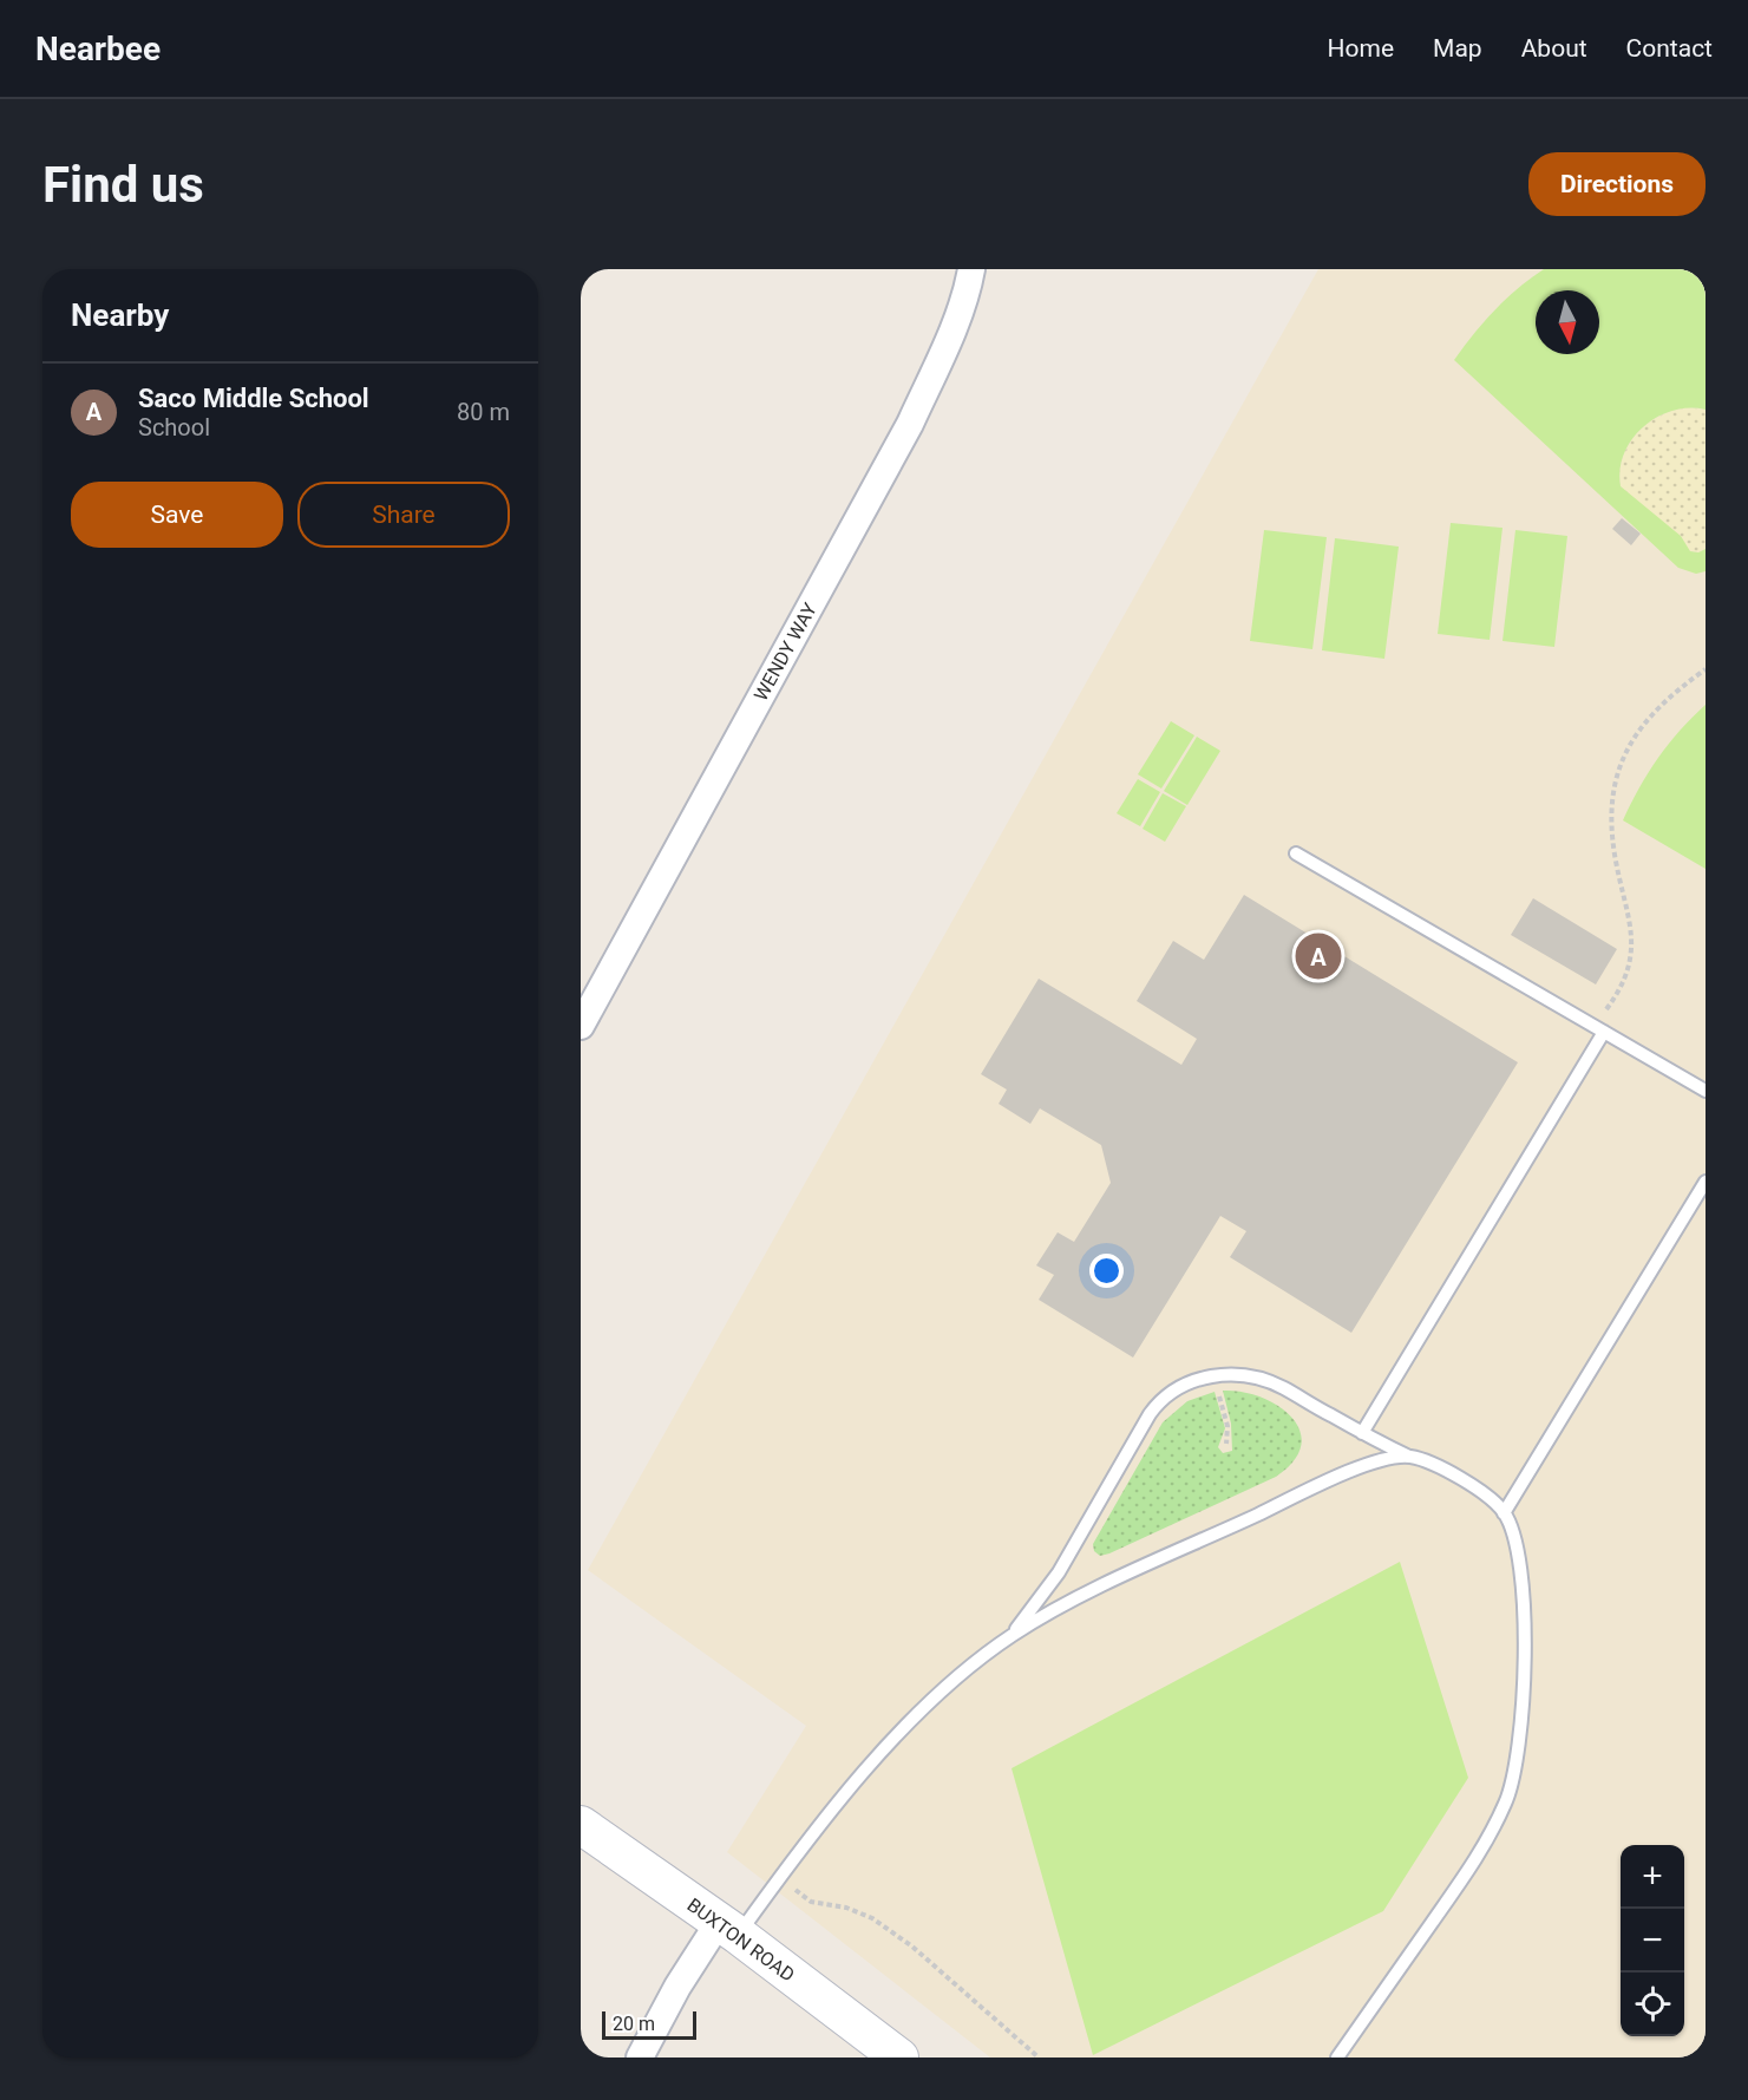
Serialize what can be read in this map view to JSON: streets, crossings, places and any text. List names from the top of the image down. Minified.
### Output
{"streets":{"main road":["BUXTON ROAD"],"street":["WENDY WAY"]},"scale_bar":"20 m","north":"bottom","page":{"header":"Nearbee","nav":["Home","Map","About","Contact"],"buttons":["Directions",["Save","Share"]],"title":"Find us","heading":"Nearby","list":[{"mark":"A","name":"Saco Middle School","note":"School","value":"80 m"}],"pins":"A","map_buttons":["+","−"],"scale":"20 m"}}
